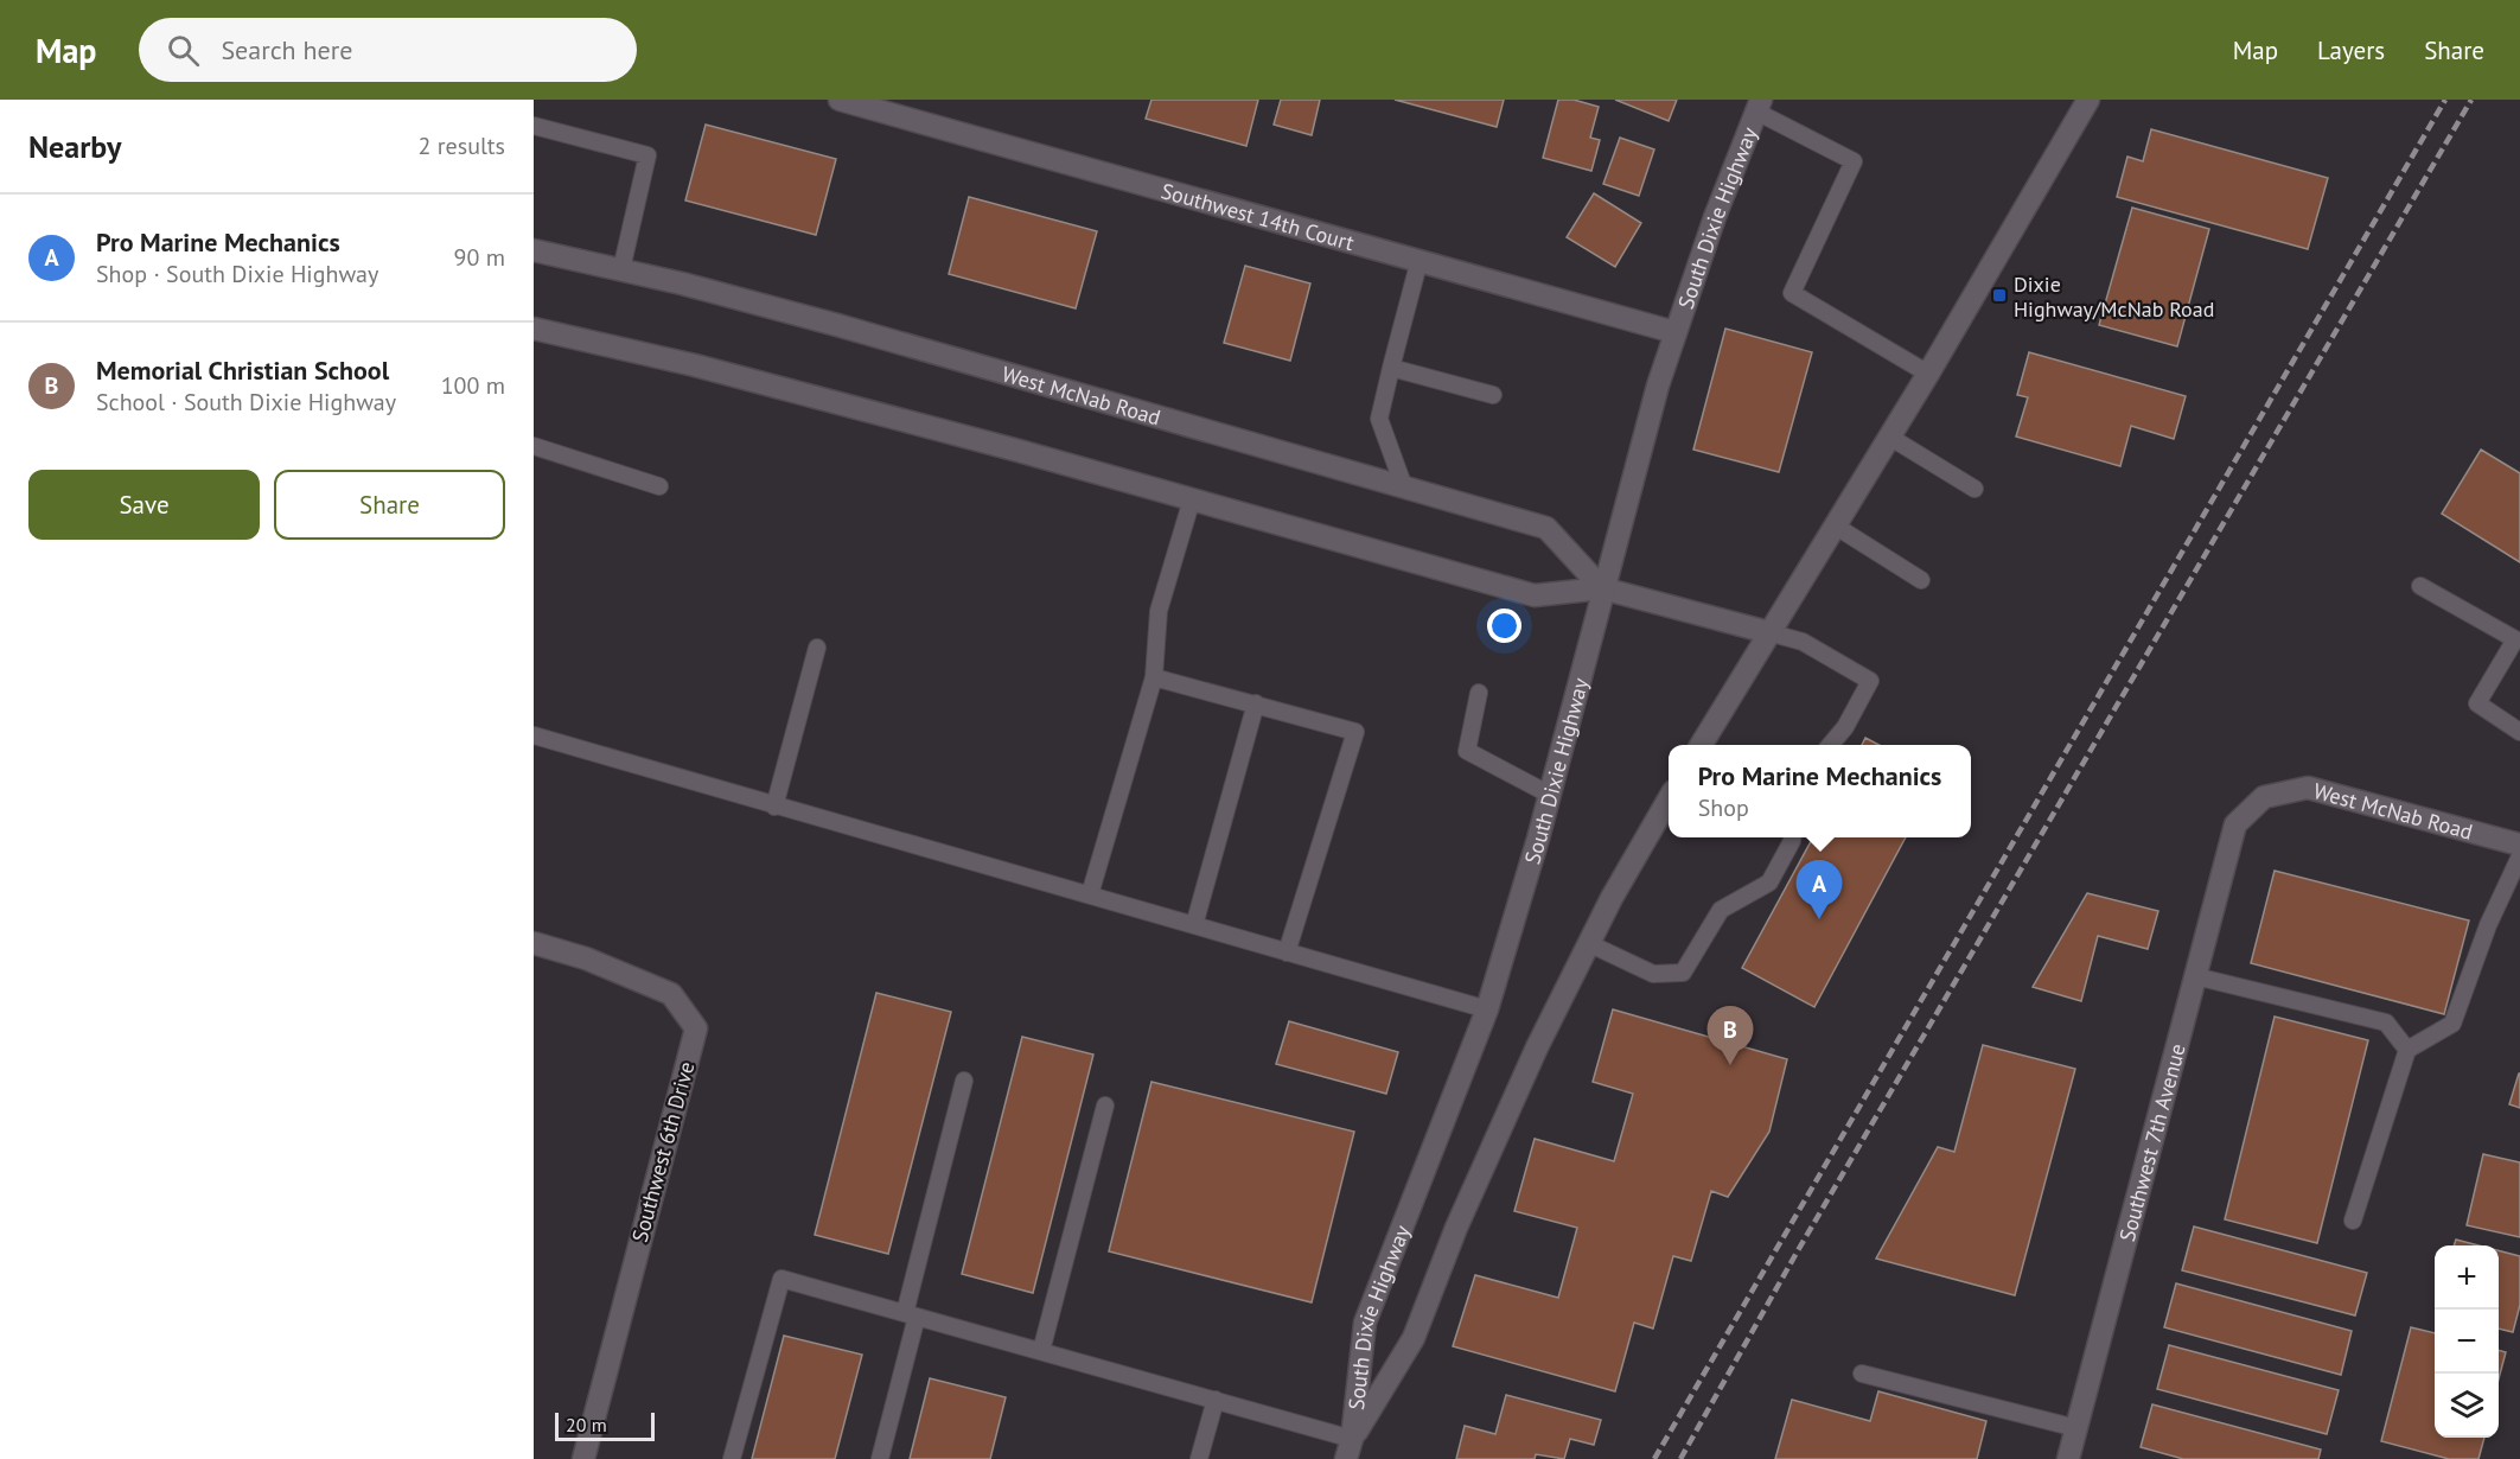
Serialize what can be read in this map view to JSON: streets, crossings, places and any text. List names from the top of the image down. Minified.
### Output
{"streets":{"main road":["Southwest 14th Court","South Dixie Highway","West McNab Road","Southwest 7th Avenue","Southwest 6th Drive"]},"crossings":[["Southwest 14th Court","South Dixie Highway"],["South Dixie Highway","West McNab Road"],["West McNab Road","Southwest 7th Avenue"]],"places":{"transit":["Dixie Highway/McNab Road"]},"scale_bar":"20 m","page":{"header":"Map","search":"Search here","nav":["Map","Layers","Share"],"heading":["Nearby","2 results"],"list":[{"mark":"A","name":"Pro Marine Mechanics","note":"Shop · South Dixie Highway","value":"90 m"},{"mark":"B","name":"Memorial Christian School","note":"School · South Dixie Highway","value":"100 m"}],"buttons":["Save","Share"],"popup":["Pro Marine Mechanics","Shop"],"pins":["A","B"],"map_buttons":["+","−"],"scale":"20 m"}}
